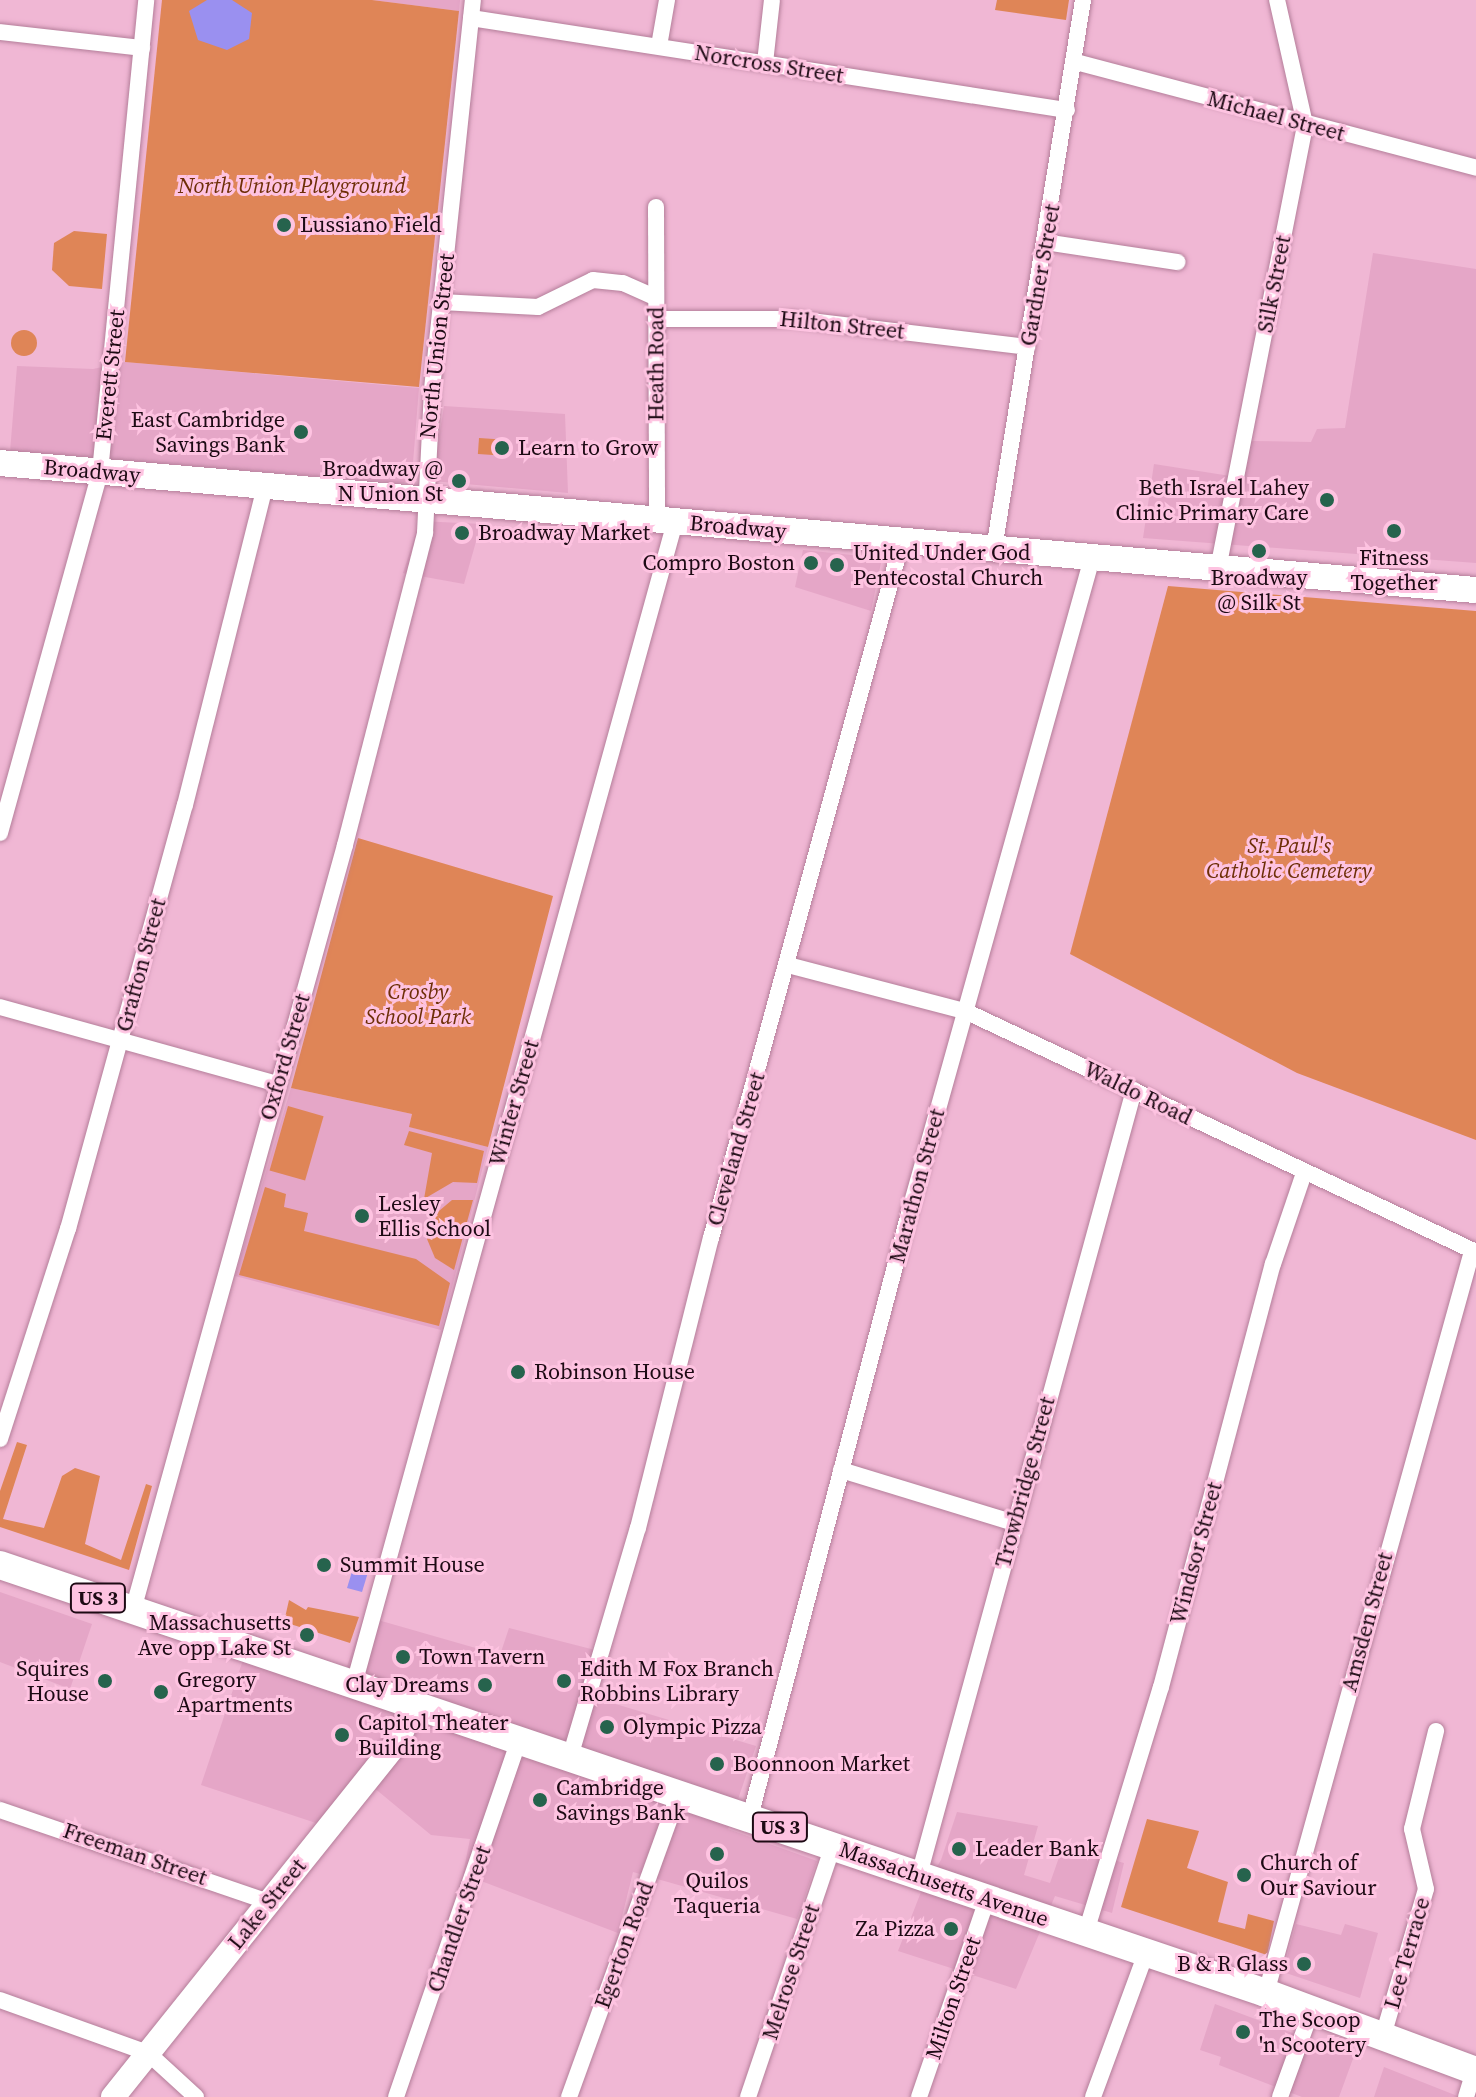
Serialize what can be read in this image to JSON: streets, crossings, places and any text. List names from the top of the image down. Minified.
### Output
{"streets":{"highway":["US 3","Massachusetts Avenue"],"main road":["Broadway","Lake Street"],"street":["Norcross Street","Michael Street","Gardner Street","Silk Street","Hilton Street","North Union Street","Heath Road","Everett Street","Grafton Street","Oxford Street","Waldo Road","Winter Street","Cleveland Street","Marathon Street","Trowbridge Street","Windsor Street","Amsden Street","Freeman Street","Chandler Street","Egerton Road","Lee Terrace","Melrose Street","Milton Street"]},"crossings":[["Norcross Street","Gardner Street"],["Norcross Street","North Union Street"],["Michael Street","Gardner Street"],["Michael Street","Silk Street"],["Gardner Street","Hilton Street"],["Gardner Street","Broadway"],["Silk Street","Broadway"],["Hilton Street","Heath Road"],["North Union Street","Broadway"],["North Union Street","Oxford Street"],["Heath Road","Broadway"],["Heath Road","Winter Street"],["Everett Street","Broadway"],["Broadway","Grafton Street"],["Broadway","Oxford Street"],["Broadway","Winter Street"],["Broadway","Cleveland Street"],["Broadway","Marathon Street"],["Oxford Street","Massachusetts Avenue"],["Waldo Road","Cleveland Street"],["Waldo Road","Marathon Street"],["Waldo Road","Trowbridge Street"],["Waldo Road","Windsor Street"],["Waldo Road","Amsden Street"],["Winter Street","Massachusetts Avenue"],["Cleveland Street","Massachusetts Avenue"],["Marathon Street","Massachusetts Avenue"],["Trowbridge Street","Massachusetts Avenue"],["Windsor Street","Massachusetts Avenue"],["Amsden Street","Massachusetts Avenue"],["Freeman Street","Lake Street"],["Massachusetts Avenue","Lake Street"],["Massachusetts Avenue","Chandler Street"],["Massachusetts Avenue","Egerton Road"],["Massachusetts Avenue","Lee Terrace"],["Massachusetts Avenue","Melrose Street"],["Massachusetts Avenue","Milton Street"]],"parks":["North Union Playground","St. Paul's Catholic Cemetery","Crosby School Park"],"places":["Lussiano Field","East Cambridge Savings Bank","Learn to Grow","Broadway @ N Union St","Beth Israel Lahey Clinic Primary Care","Fitness Together","Broadway Market","Broadway @ Silk St","Compro Boston","United Under God Pentecostal Church","Lesley Ellis School","Robinson House","Summit House","Massachusetts Ave opp Lake St","Town Tavern","Squires House","Edith M Fox Branch Robbins Library","Clay Dreams","Gregory Apartments","Olympic Pizza","Capitol Theater Building","Boonnoon Market","Cambridge Savings Bank","Leader Bank","Quilos Taqueria","Church of Our Saviour","Za Pizza","B & R Glass","The Scoop 'n Scootery"]}
